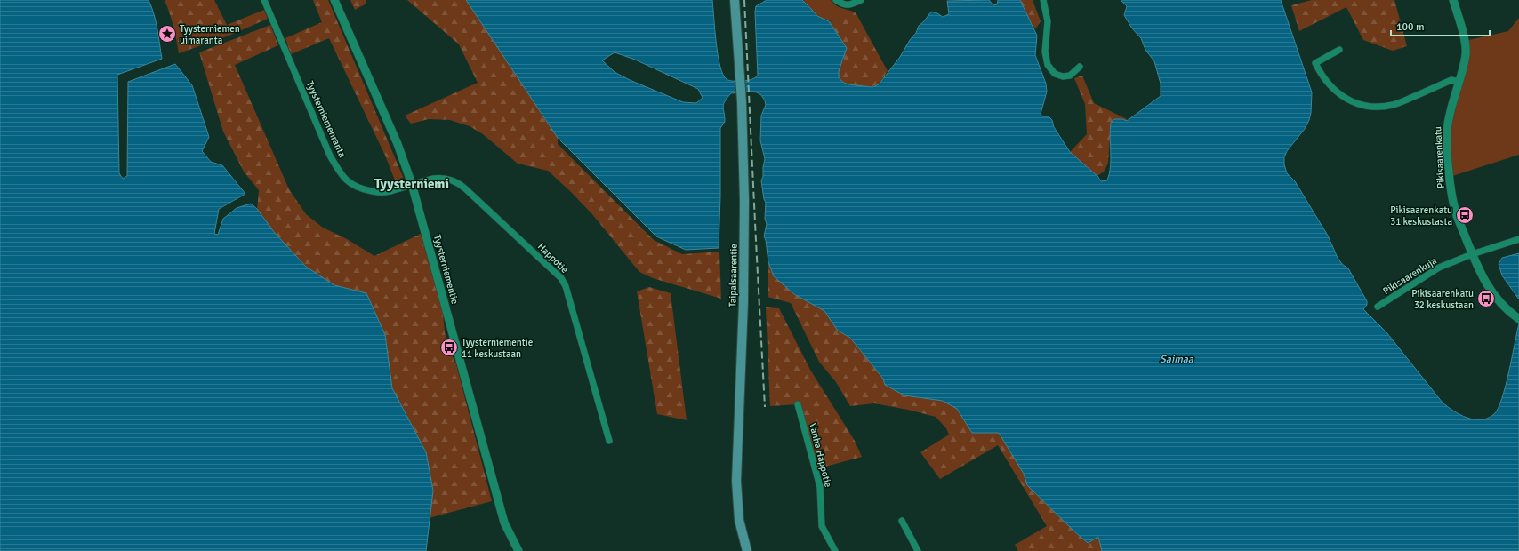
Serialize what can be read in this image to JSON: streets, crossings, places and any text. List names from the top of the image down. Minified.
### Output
{"streets":{"main road":["Taipalsaarentie"],"street":["Tyysterniemenranta","Pikisaarenkatu","Happotie","Tyysterniementie","Pikisaarenkuja","Vanha Happotie"]},"crossings":[["Tyysterniemenranta","Happotie"],["Tyysterniemenranta","Tyysterniementie"],["Pikisaarenkatu","Pikisaarenkuja"],["Happotie","Tyysterniementie"]],"districts":["Tyysterniemi"],"water":["Saimaa"],"places":{"place":["Tyysterniemen uimaranta"],"bus stop":["Pikisaarenkatu 31 keskustasta","Pikisaarenkatu 32 keskustaan","Tyysterniementie 11 keskustaan"]},"scale_bar":"100 m"}
